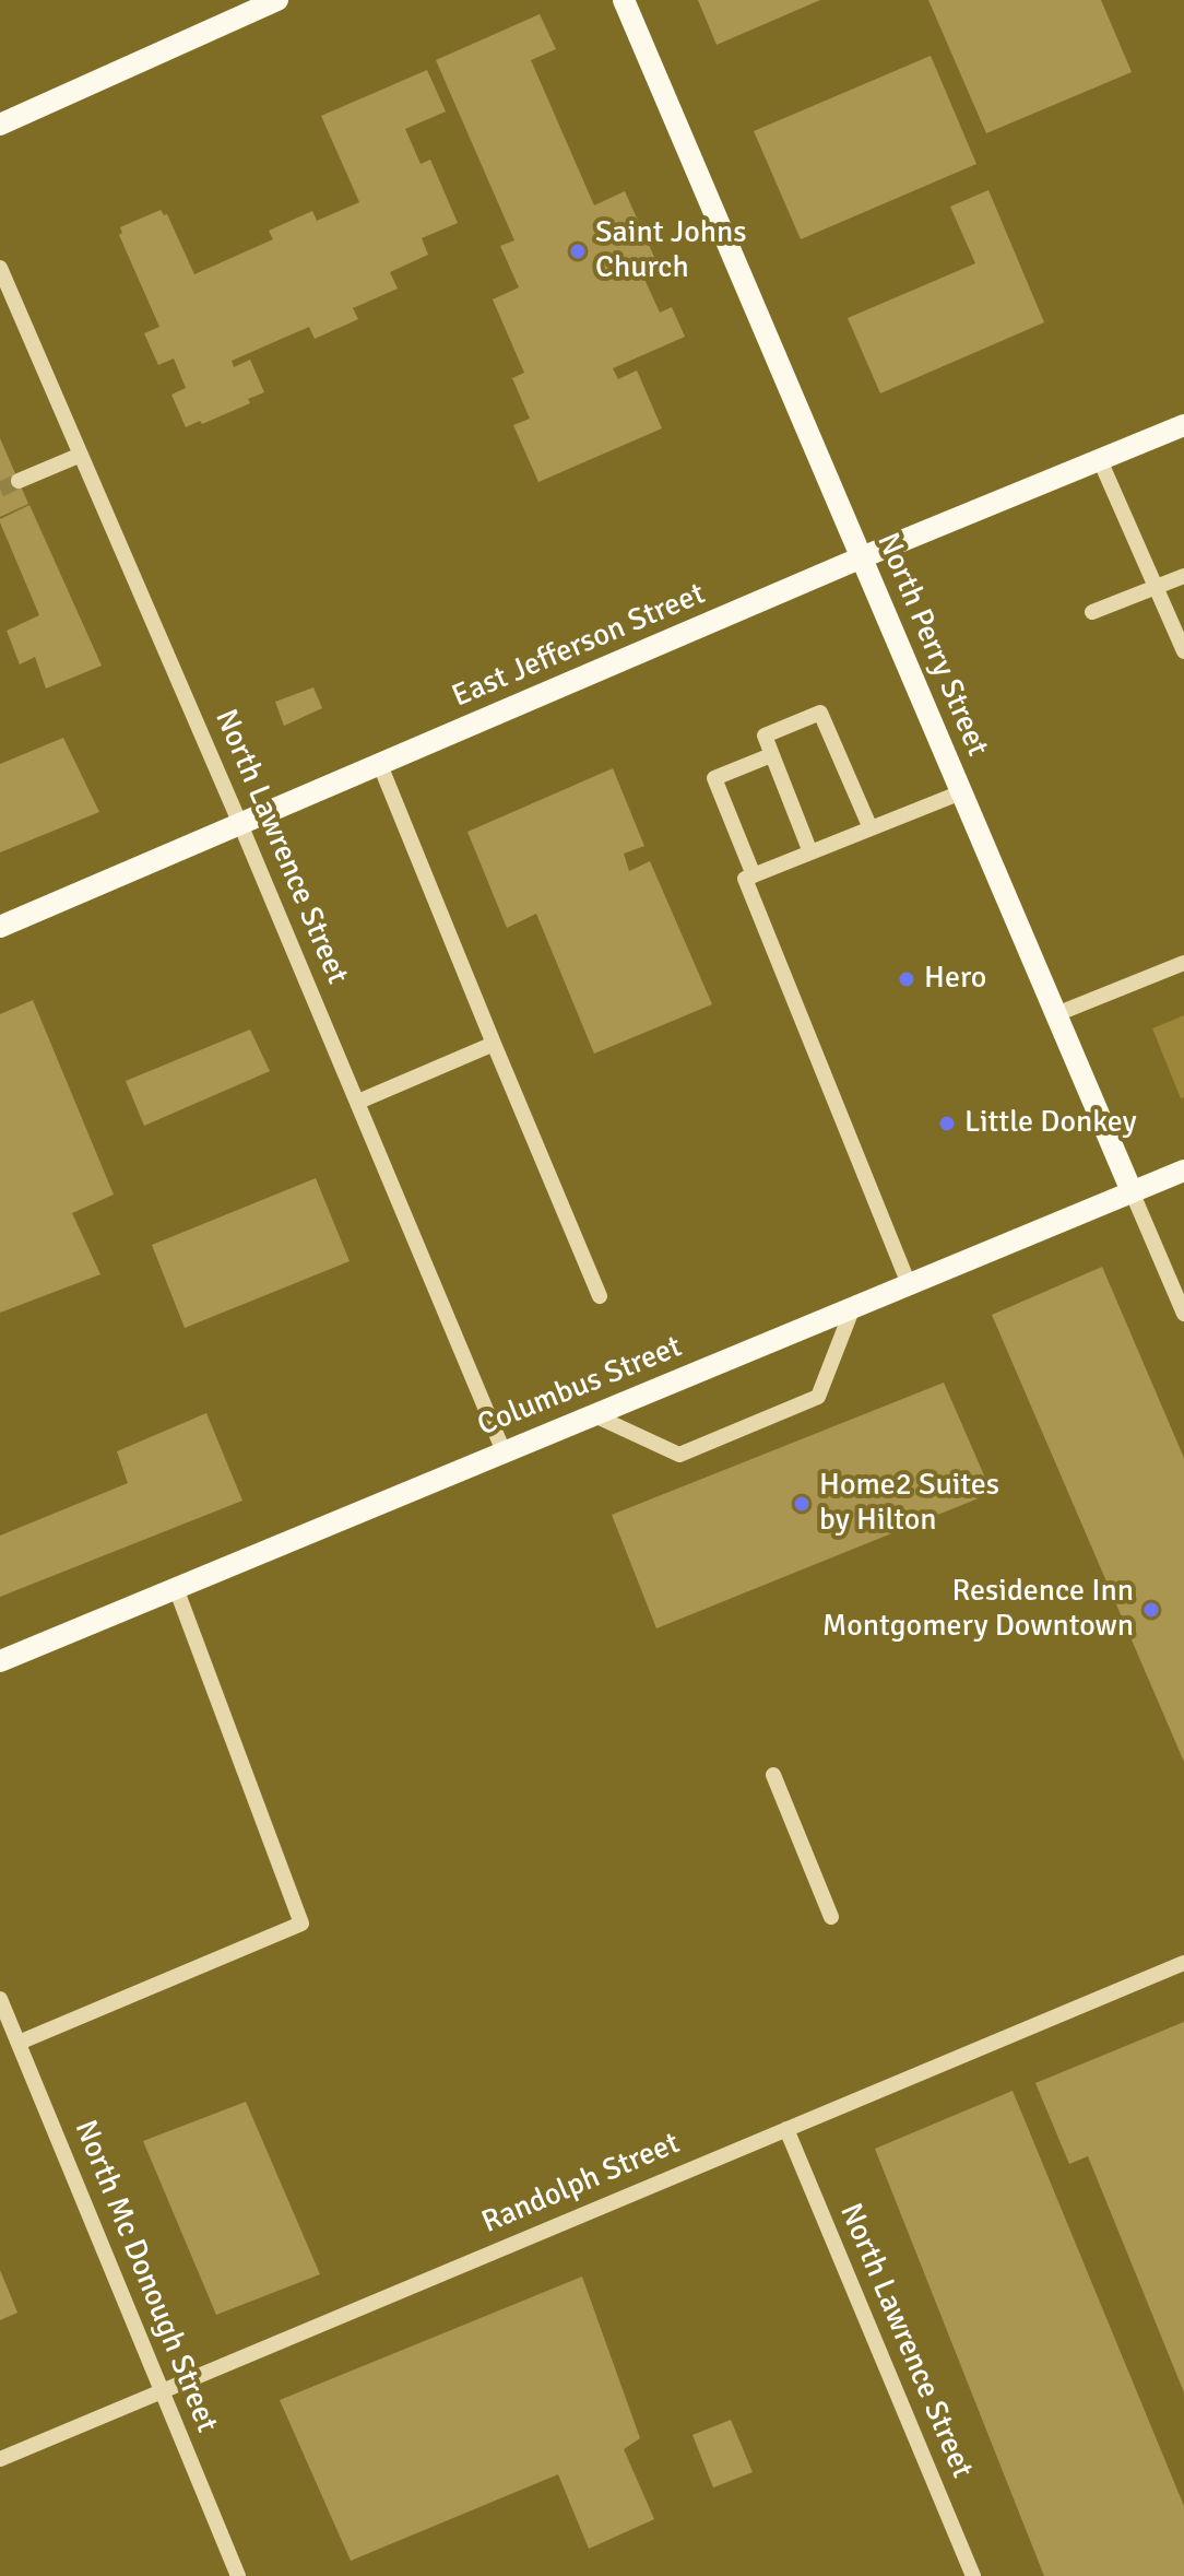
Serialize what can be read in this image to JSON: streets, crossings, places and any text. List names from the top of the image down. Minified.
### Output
{"streets":{"main road":["North Perry Street","East Jefferson Street","Columbus Street"],"street":["North Lawrence Street","Randolph Street","North Mc Donough Street"]},"crossings":[["North Perry Street","East Jefferson Street"],["North Perry Street","Columbus Street"],["East Jefferson Street","North Lawrence Street"],["North Lawrence Street","Columbus Street"],["North Lawrence Street","Randolph Street"],["Randolph Street","North Mc Donough Street"]],"places":["Saint Johns Church","Hero","Little Donkey","Home2 Suites by Hilton","Residence Inn Montgomery Downtown"]}
